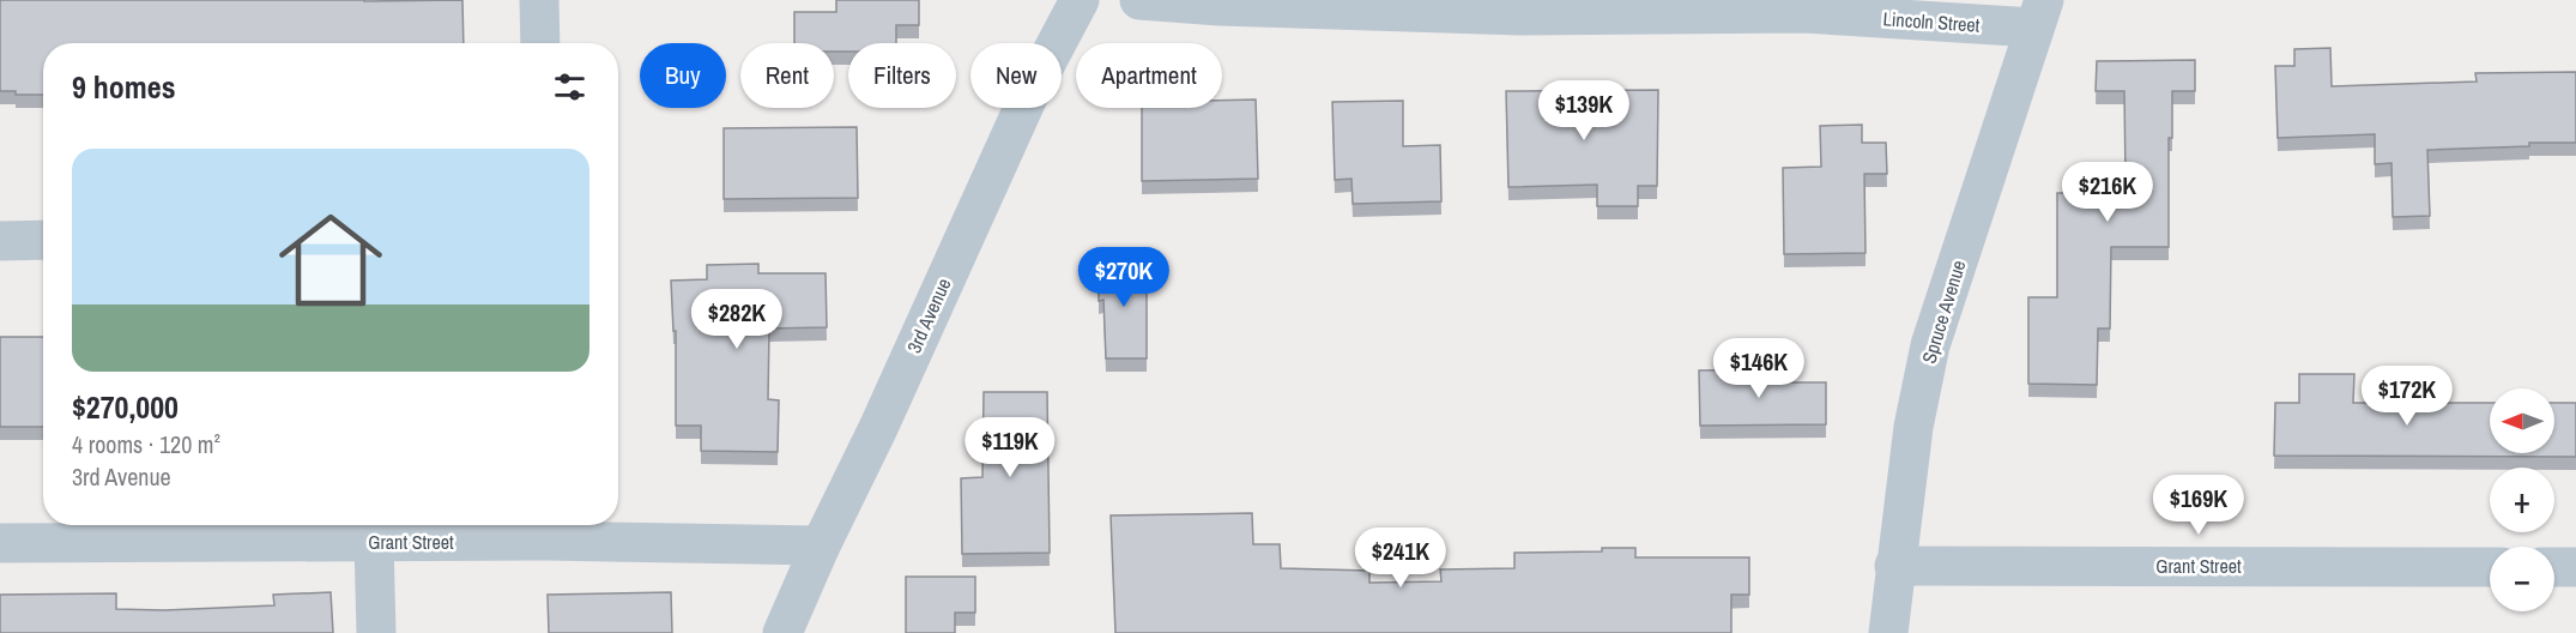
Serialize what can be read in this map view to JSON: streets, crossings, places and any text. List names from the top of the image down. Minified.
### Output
{"streets":{"street":["Lincoln Street","Spruce Avenue","3rd Avenue","Grant Street"]},"crossings":[["Lincoln Street","Spruce Avenue"],["Spruce Avenue","Grant Street"],["3rd Avenue","Grant Street"]],"north":"left","page":{"chip":["Buy","Rent","Filters","New","Apartment"],"heading":"9 homes","price":["$139K","$216K","$270K","$282K","$146K","$172K","$119K","$169K","$241K"],"list":[{"name":"$270,000","note":"4 rooms · 120 m² · 3rd Avenue"}],"map_buttons":["+","−"]}}
